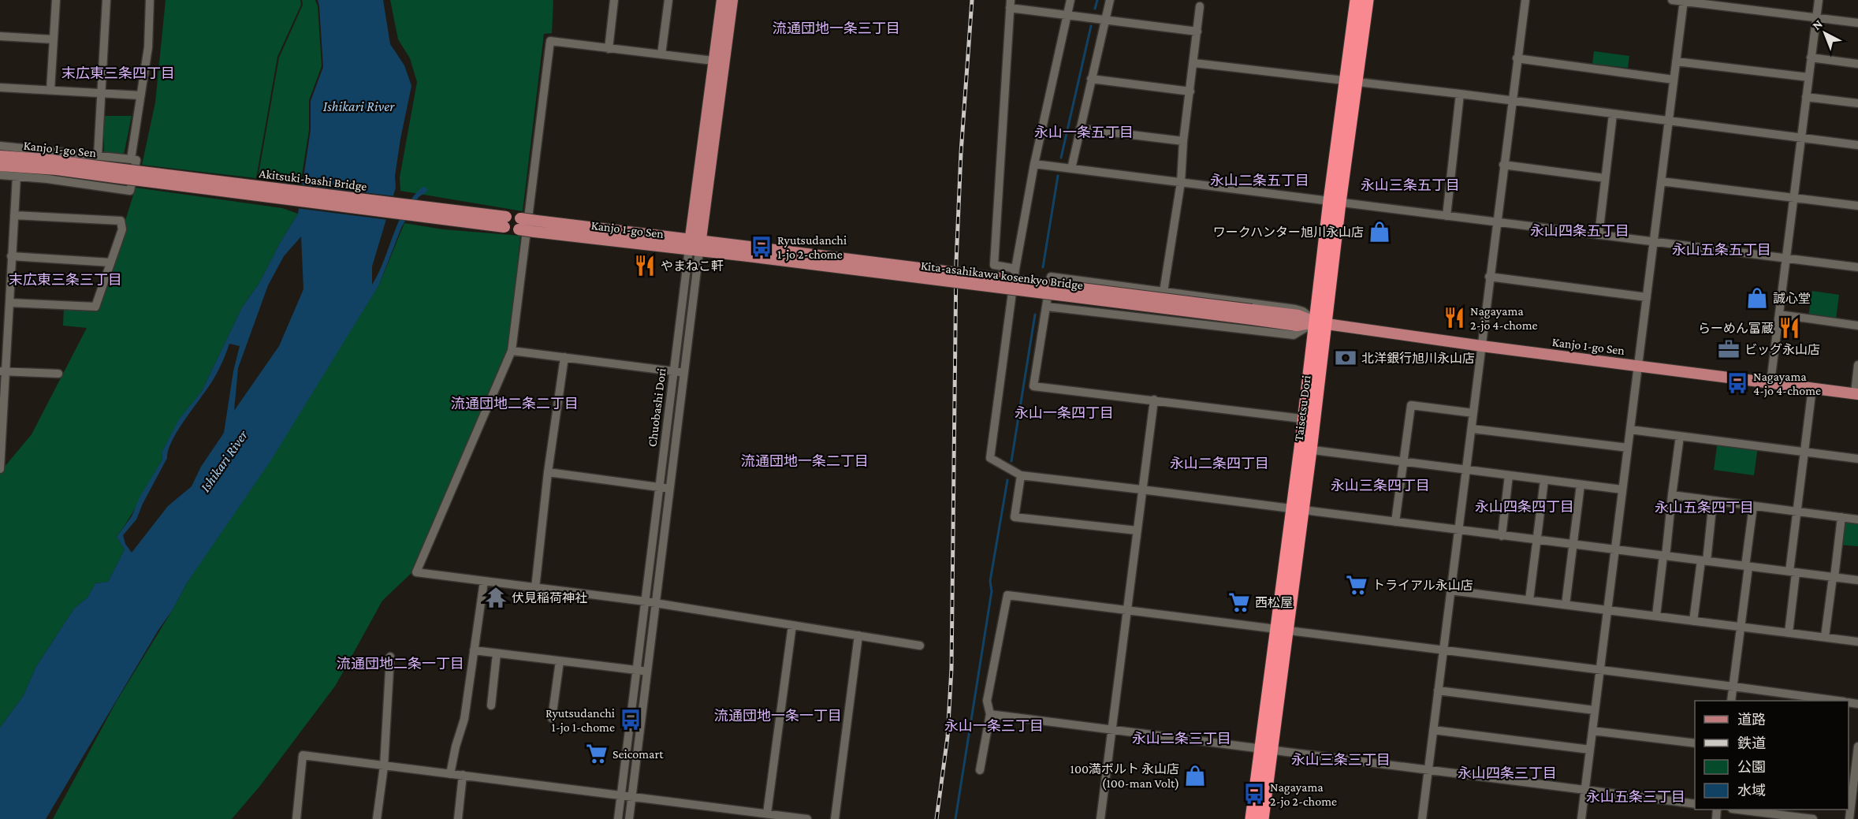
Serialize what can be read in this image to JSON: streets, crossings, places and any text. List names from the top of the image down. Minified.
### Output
{"streets":{"highway":["Taisetsu Dori"],"main road":["Kanjo 1-go Sen","Akitsuki-bashi Bridge","Kita-asahikawa kosenkyo Bridge","Chuobashi Dori"]},"crossings":[["Kanjo 1-go Sen","Akitsuki-bashi Bridge"],["Kanjo 1-go Sen","Kita-asahikawa kosenkyo Bridge"],["Kanjo 1-go Sen","Chuobashi Dori"],["Kanjo 1-go Sen","Taisetsu Dori"]],"districts":["流通団地一条三丁目","末広東三条四丁目","永山一条五丁目","永山二条五丁目","永山三条五丁目","永山四条五丁目","永山五条五丁目","末広東三条三丁目","流通団地二条二丁目","永山一条四丁目","流通団地一条二丁目","永山二条四丁目","永山三条四丁目","永山四条四丁目","永山五条四丁目","流通団地二条一丁目","流通団地一条一丁目","永山一条三丁目","永山二条三丁目","永山三条三丁目","永山四条三丁目","永山五条三丁目"],"water":["Ishikari River"],"places":{"shop":["ワークハンター旭川永山店","誠心堂","100満ボルト 永山店 (100-man Volt)"],"bus stop":["Ryutsudanchi 1-jo 2-chome","Nagayama 4-jo 4-chome","Ryutsudanchi 1-jo 1-chome","Nagayama 2-jo 2-chome"],"restaurant":["やまねこ軒","Nagayama 2-jo 4-chome","らーめん富蔵"],"office":["ビッグ永山店"],"bank":["北洋銀行旭川永山店"],"supermarket":["トライアル永山店","西松屋","Seicomart"],"temple":["伏見稲荷神社"]},"legend":["道路","鉄道","公園","水域"],"north":"top left"}
